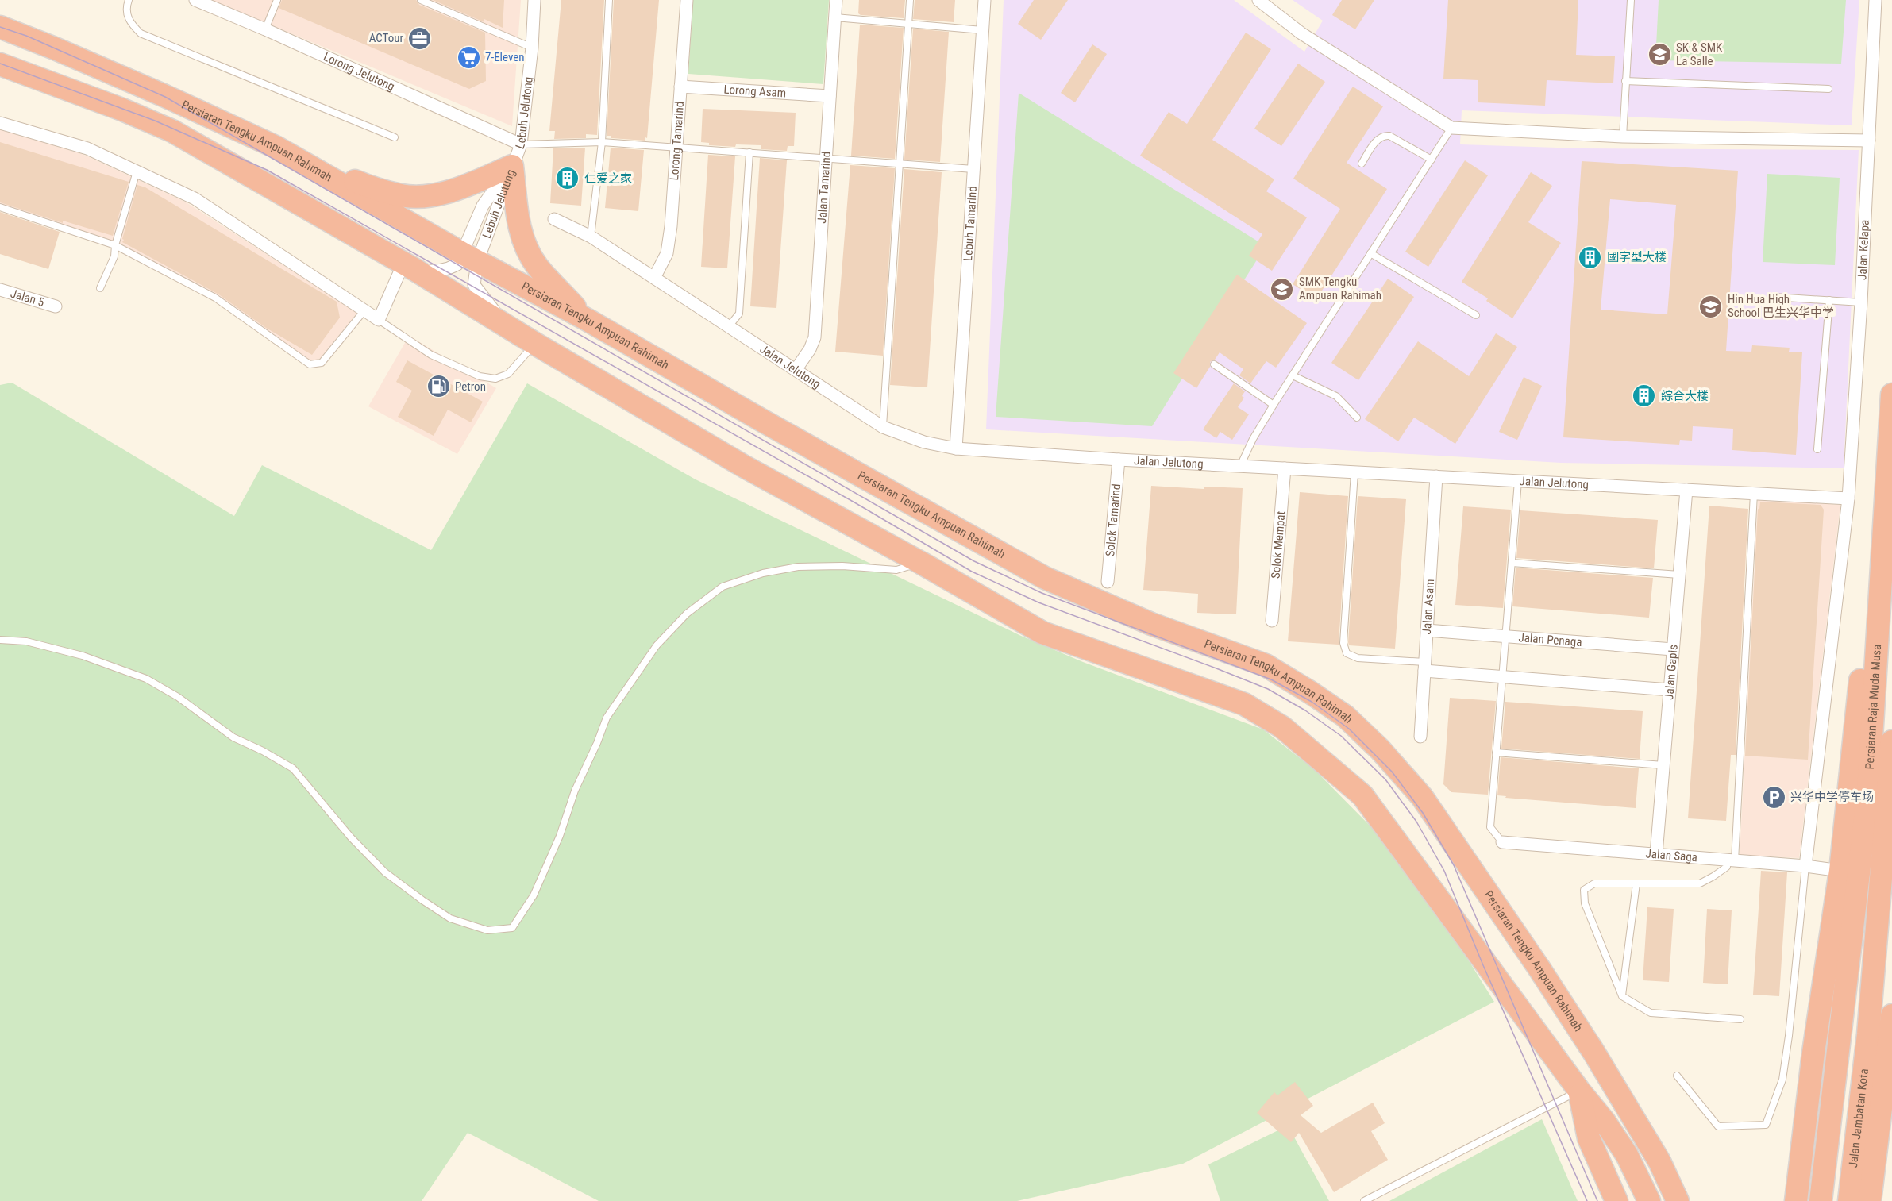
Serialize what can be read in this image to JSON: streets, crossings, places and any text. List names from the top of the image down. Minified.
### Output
{"streets":{"highway":["Persiaran Tengku Ampuan Rahimah","Persiaran Raja Muda Musa","Jalan Jambatan Kota"],"street":["Lorong Jelutong","Lorong Asam","Lebuh Jelutong","Lorong Tamarind","Jalan Tamarind","Lebuh Jelutung","Lebuh Tamarind","Jalan Kelapa","Jalan 5","Jalan Jelutong","Solok Tamarind","Solok Mempat","Jalan Asam","Jalan Penaga","Jalan Gapis","Jalan Saga"]},"crossings":[["Lorong Jelutong","Lebuh Jelutong"],["Lorong Asam","Lorong Tamarind"],["Lorong Asam","Jalan Tamarind"],["Lebuh Jelutong","Lebuh Jelutung"],["Lorong Tamarind","Jalan Jelutong"],["Persiaran Tengku Ampuan Rahimah","Lebuh Jelutung"],["Jalan Tamarind","Jalan Jelutong"],["Lebuh Tamarind","Jalan Jelutong"],["Jalan Kelapa","Jalan Jelutong"],["Jalan Kelapa","Jalan Saga"],["Jalan Jelutong","Solok Tamarind"],["Jalan Jelutong","Solok Mempat"],["Jalan Jelutong","Jalan Asam"],["Jalan Jelutong","Jalan Gapis"],["Jalan Asam","Jalan Penaga"],["Jalan Penaga","Jalan Gapis"],["Jalan Gapis","Jalan Saga"],["Persiaran Raja Muda Musa","Jalan Jambatan Kota"]],"places":{"office":["ACTour"],"school or university":["SK & SMK La Salle","SMK Tengku Ampuan Rahimah","Hin Hua High School 巴生兴华中学"],"supermarket":["7-Eleven"],"building":["仁爱之家","國字型大楼","綜合大楼"],"fuel station":["Petron"],"parking":["兴华中学停车场"]}}
